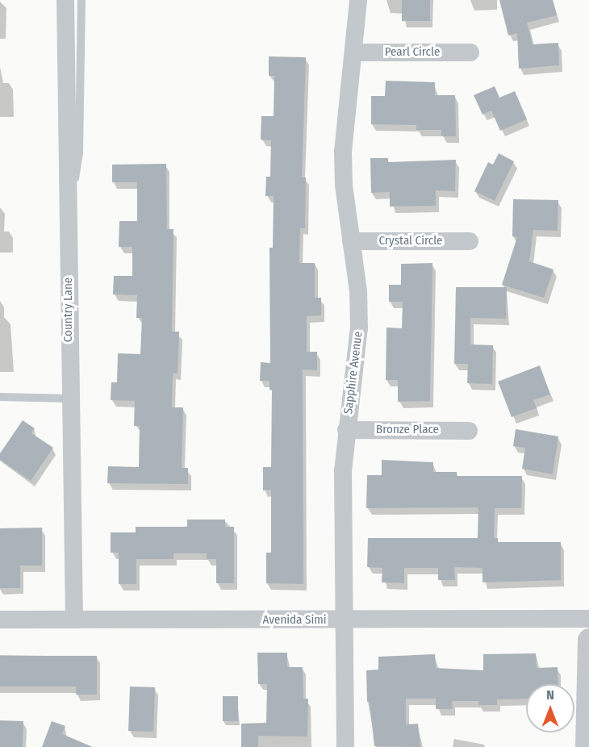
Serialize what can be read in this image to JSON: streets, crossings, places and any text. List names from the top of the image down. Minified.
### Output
{"streets":{"street":["Pearl Circle","Crystal Circle","Country Lane","Sapphire Avenue","Bronze Place","Avenida Simi"]},"crossings":[["Pearl Circle","Sapphire Avenue"],["Crystal Circle","Sapphire Avenue"],["Country Lane","Avenida Simi"],["Sapphire Avenue","Bronze Place"],["Sapphire Avenue","Avenida Simi"]],"north":"top"}
